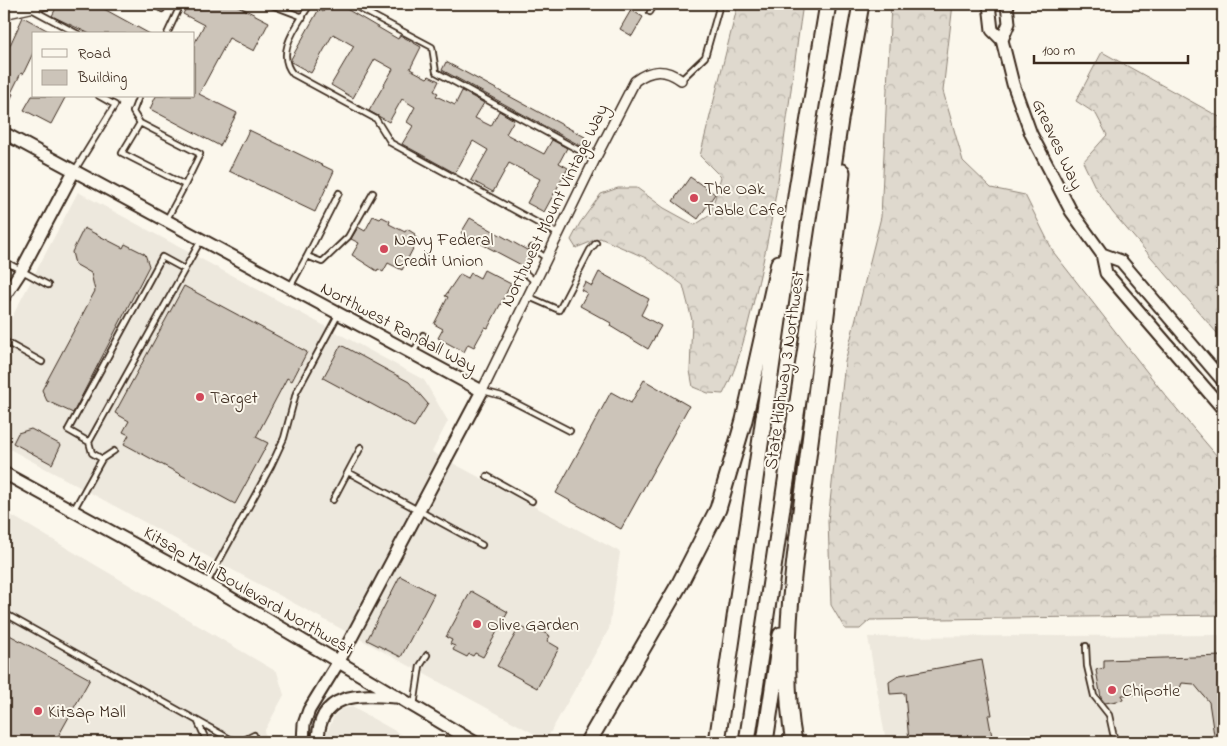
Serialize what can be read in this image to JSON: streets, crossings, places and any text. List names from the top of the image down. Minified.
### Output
{"streets":{"highway":["State Highway 3 Northwest"],"main road":["Greaves Way","Northwest Randall Way","Kitsap Mall Boulevard Northwest"],"street":["Northwest Mount Vintage Way"]},"crossings":[["Northwest Mount Vintage Way","Northwest Randall Way"],["Northwest Randall Way","Kitsap Mall Boulevard Northwest"]],"places":["The Oak Table Cafe","Navy Federal Credit Union","Target","Olive Garden","Chipotle","Kitsap Mall"],"legend":["Road","Building"],"scale_bar":"100 m"}
